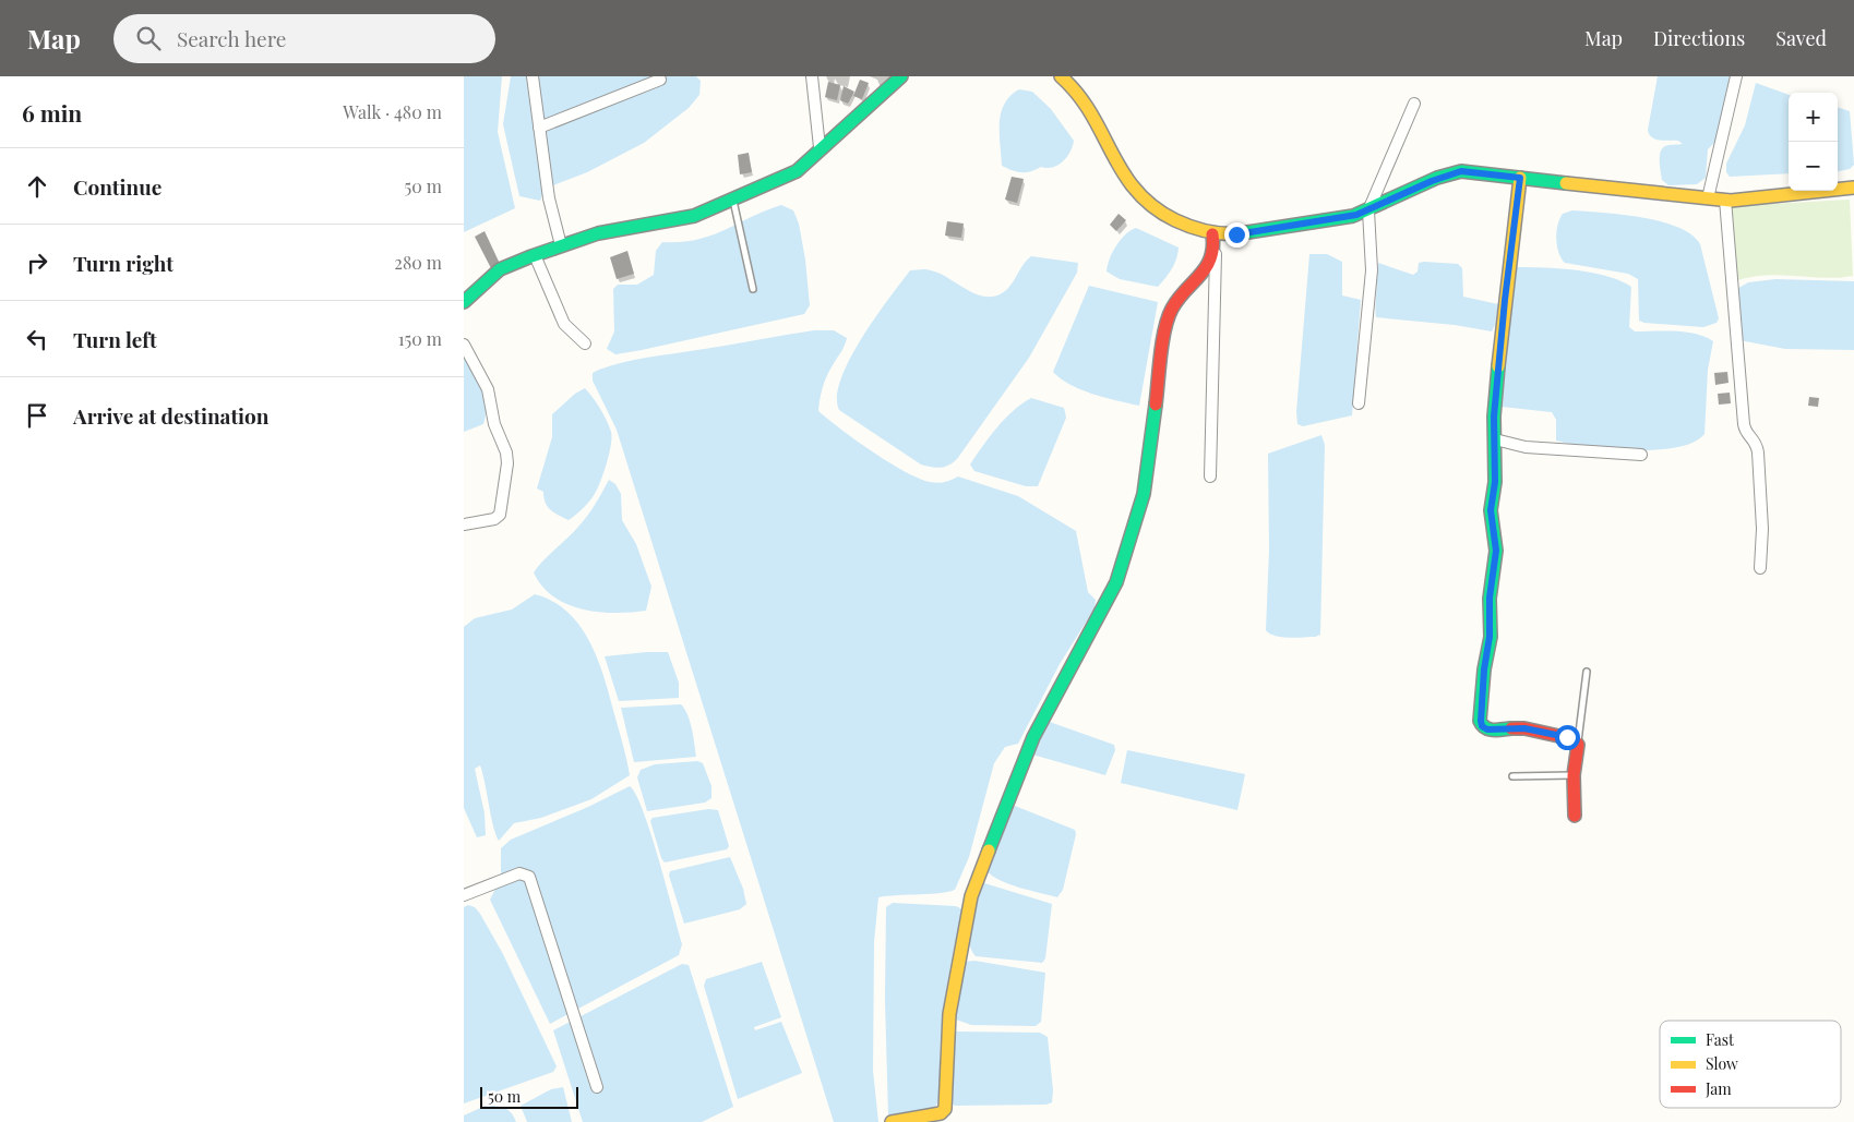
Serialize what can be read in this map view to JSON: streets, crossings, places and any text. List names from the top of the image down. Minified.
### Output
{"legend":["Fast","Slow","Jam"],"scale_bar":"50 m","page":{"header":"Map","search":"Search here","nav":["Map","Directions","Saved"],"heading":["6 min","Walk · 480 m"],"map_buttons":["+","−"],"list":[["Continue","50 m"],["Turn right","280 m"],["Turn left","150 m"],"Arrive at destination"],"scale":"50 m"}}
